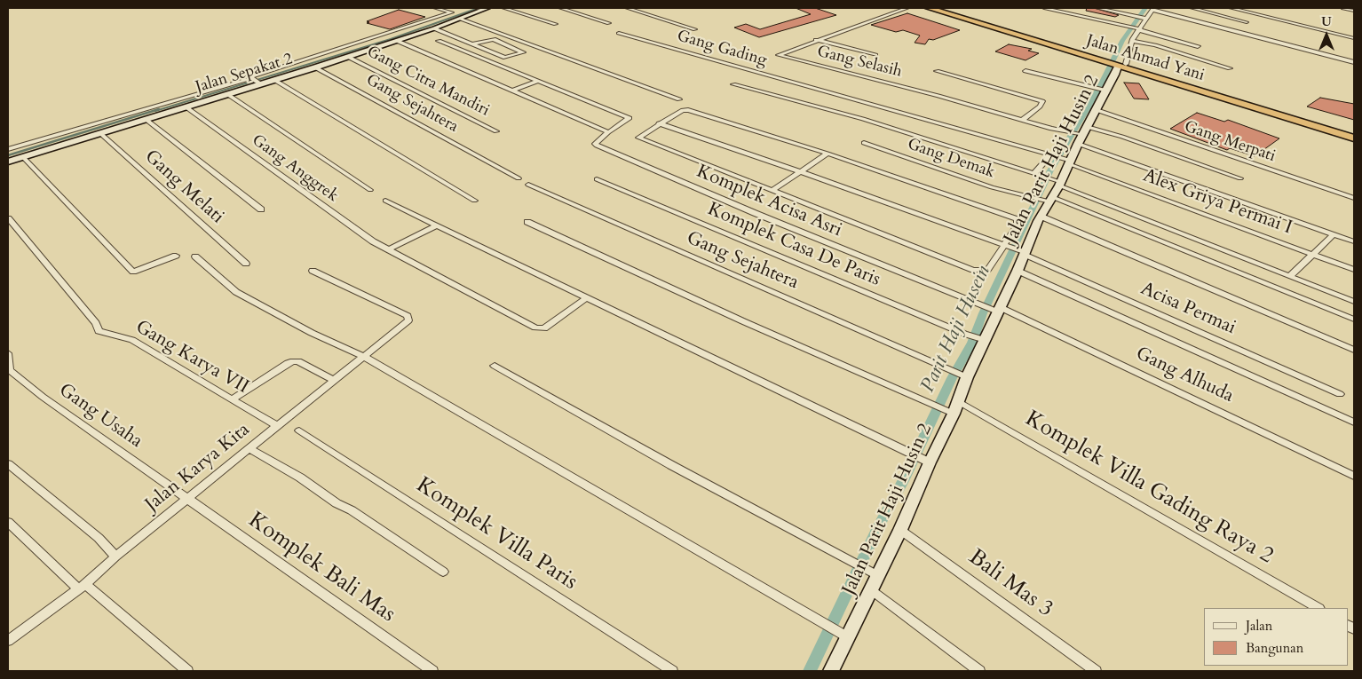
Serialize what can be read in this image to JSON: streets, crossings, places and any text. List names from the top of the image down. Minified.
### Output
{"streets":{"highway":["Jalan Ahmad Yani"],"street":["Gang Gading","Gang Selasih","Jalan Sepakat 2","Gang Citra Mandiri","Gang Sejahtera","Gang Merpati","Gang Demak","Jalan Parit Haji Husin 2","Gang Anggrek","Gang Melati","Komplek Acisa Asri","Alex Griya Permai I","Komplek Casa De Paris","Acisa Permai","Gang Karya VII","Gang Alhuda","Gang Usaha","Jalan Karya Kita","Komplek Villa Gading Raya 2","Komplek Villa Paris","Komplek Bali Mas","Bali Mas 3"]},"crossings":[["Gang Gading","Alex Griya Permai I"],["Jalan Ahmad Yani","Jalan Parit Haji Husin 2"],["Gang Selasih","Jalan Parit Haji Husin 2"],["Gang Selasih","Alex Griya Permai I"],["Jalan Sepakat 2","Gang Citra Mandiri"],["Jalan Sepakat 2","Gang Sejahtera"],["Jalan Sepakat 2","Gang Anggrek"],["Jalan Sepakat 2","Gang Melati"],["Gang Sejahtera","Jalan Parit Haji Husin 2"],["Gang Merpati","Jalan Parit Haji Husin 2"],["Gang Demak","Jalan Parit Haji Husin 2"],["Jalan Parit Haji Husin 2","Alex Griya Permai I"],["Jalan Parit Haji Husin 2","Komplek Casa De Paris"],["Jalan Parit Haji Husin 2","Acisa Permai"],["Jalan Parit Haji Husin 2","Gang Alhuda"],["Jalan Parit Haji Husin 2","Komplek Villa Gading Raya 2"],["Jalan Parit Haji Husin 2","Bali Mas 3"],["Komplek Acisa Asri","Gang Alhuda"],["Gang Karya VII","Jalan Karya Kita"],["Gang Usaha","Jalan Karya Kita"],["Gang Usaha","Komplek Bali Mas"],["Jalan Karya Kita","Komplek Bali Mas"]],"water":["Parit Haji Husein"],"legend":["Jalan","Bangunan"],"north":"top"}
